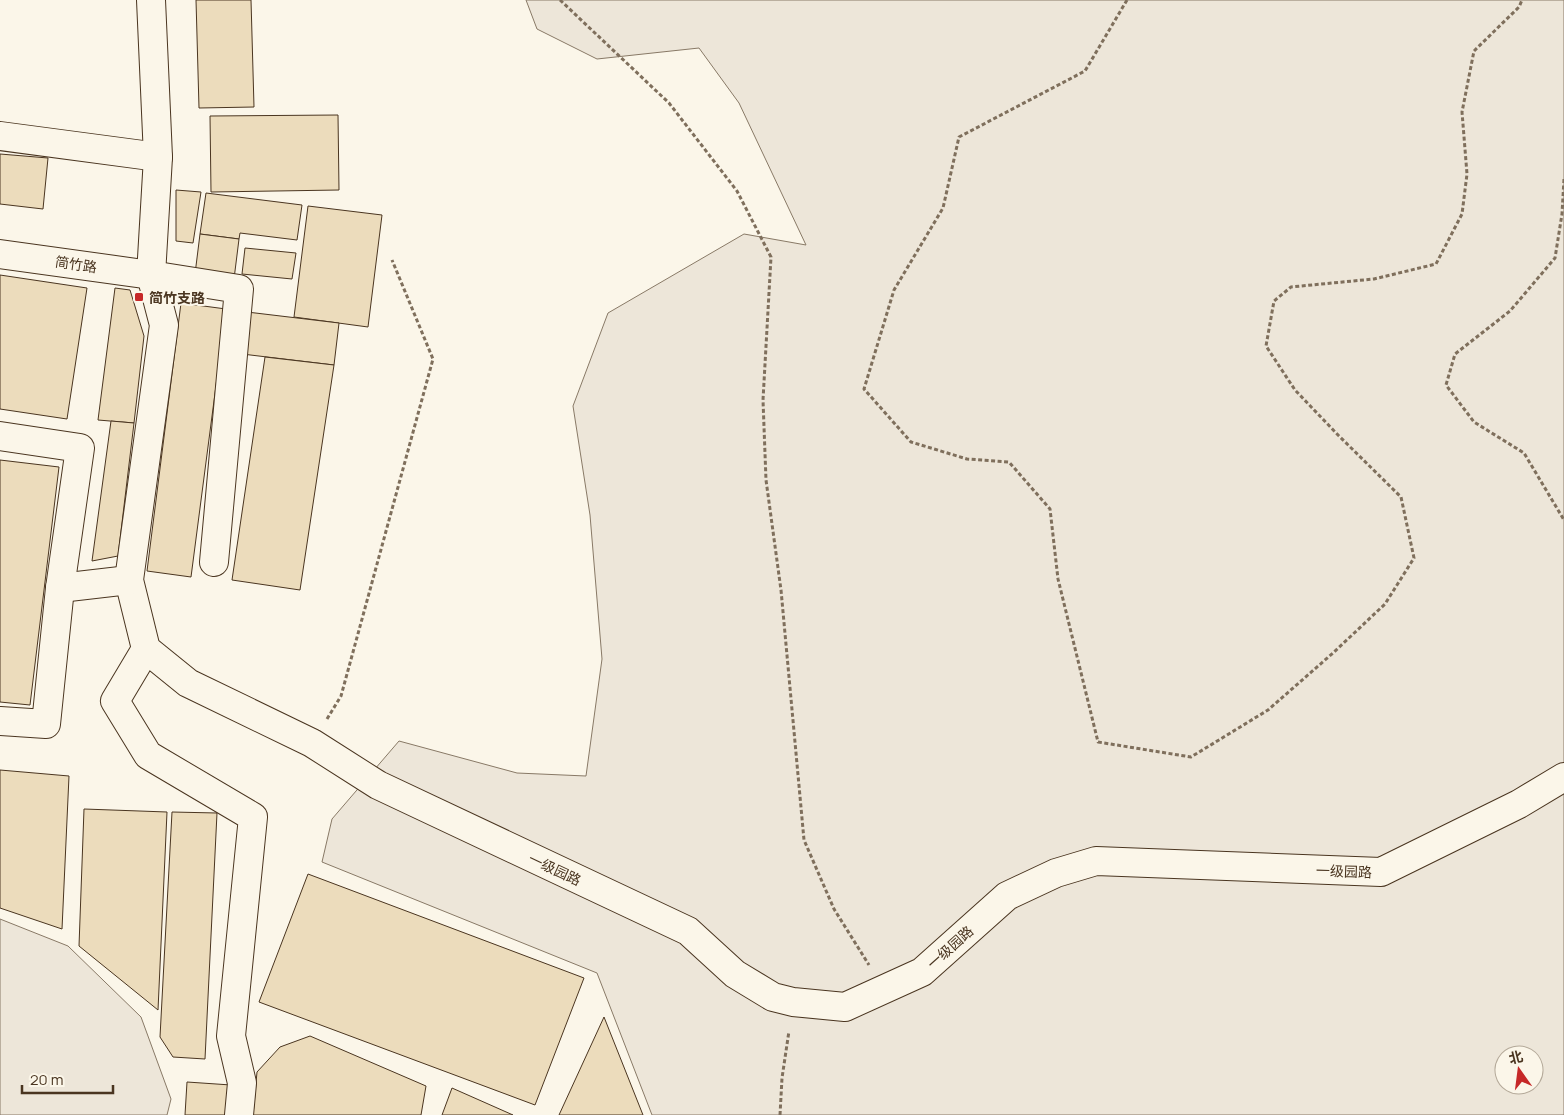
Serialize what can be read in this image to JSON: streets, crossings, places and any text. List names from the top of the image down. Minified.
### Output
{"streets":{"street":["简竹路","一级园路"]},"places":{"transit":["简竹支路"]},"scale_bar":"20 m","north":"top"}
